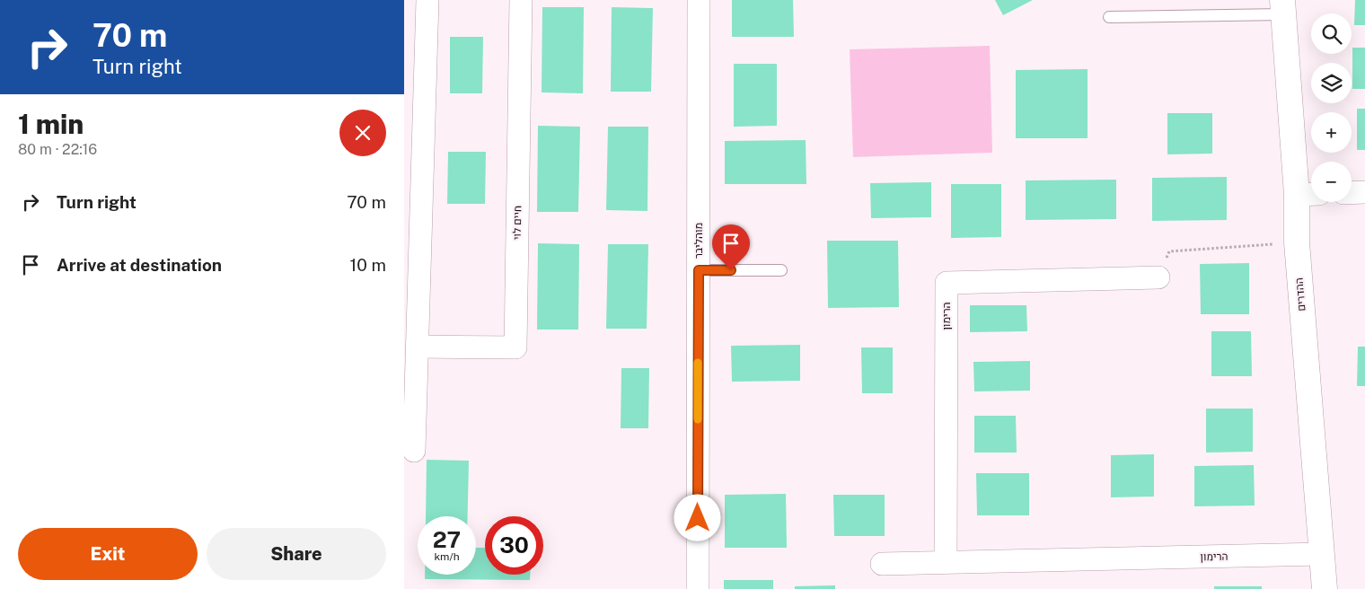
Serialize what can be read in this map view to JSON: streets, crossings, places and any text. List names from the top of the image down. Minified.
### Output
{"streets":{"main road":["ההדרים"],"street":["חיים לוי","מוהליבר","הרימון"]},"crossings":[["ההדרים","הרימון"]],"page":{"turn":["70 m","Turn right"],"map_buttons":["+","−"],"heading":["1 min","80 m · 22:16"],"list":[{"name":"Turn right","value":"70 m"},{"name":"Arrive at destination","value":"10 m"}],"speed":"27 km/h","limit":"30","buttons":["Exit","Share"]}}
